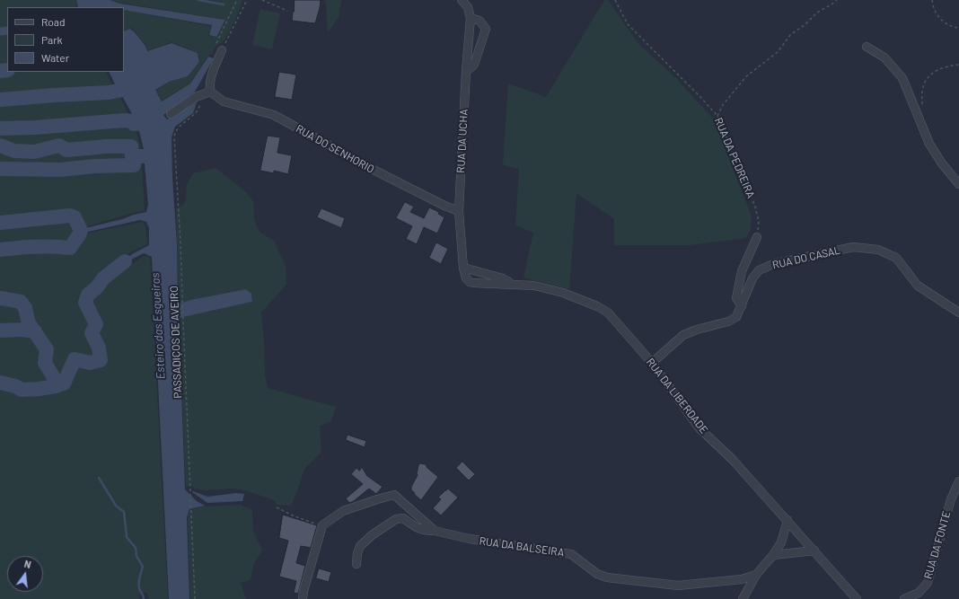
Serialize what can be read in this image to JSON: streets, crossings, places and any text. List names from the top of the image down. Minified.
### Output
{"streets":{"street":["RUA DA UCHA","RUA DO SENHORIO","RUA DO CASAL","RUA DA LIBERDADE","RUA DA FONTE","RUA DA BALSEIRA"],"path":["RUA DA PEDREIRA","PASSADIÇOS DE AVEIRO"]},"crossings":[["RUA DA UCHA","RUA DO SENHORIO"],["RUA DA UCHA","RUA DA LIBERDADE"],["RUA DO SENHORIO","RUA DA LIBERDADE"],["RUA DO CASAL","RUA DA LIBERDADE"]],"water":["Esteiro das Esgueiras"],"legend":["Road","Park","Water"],"north":"top"}
